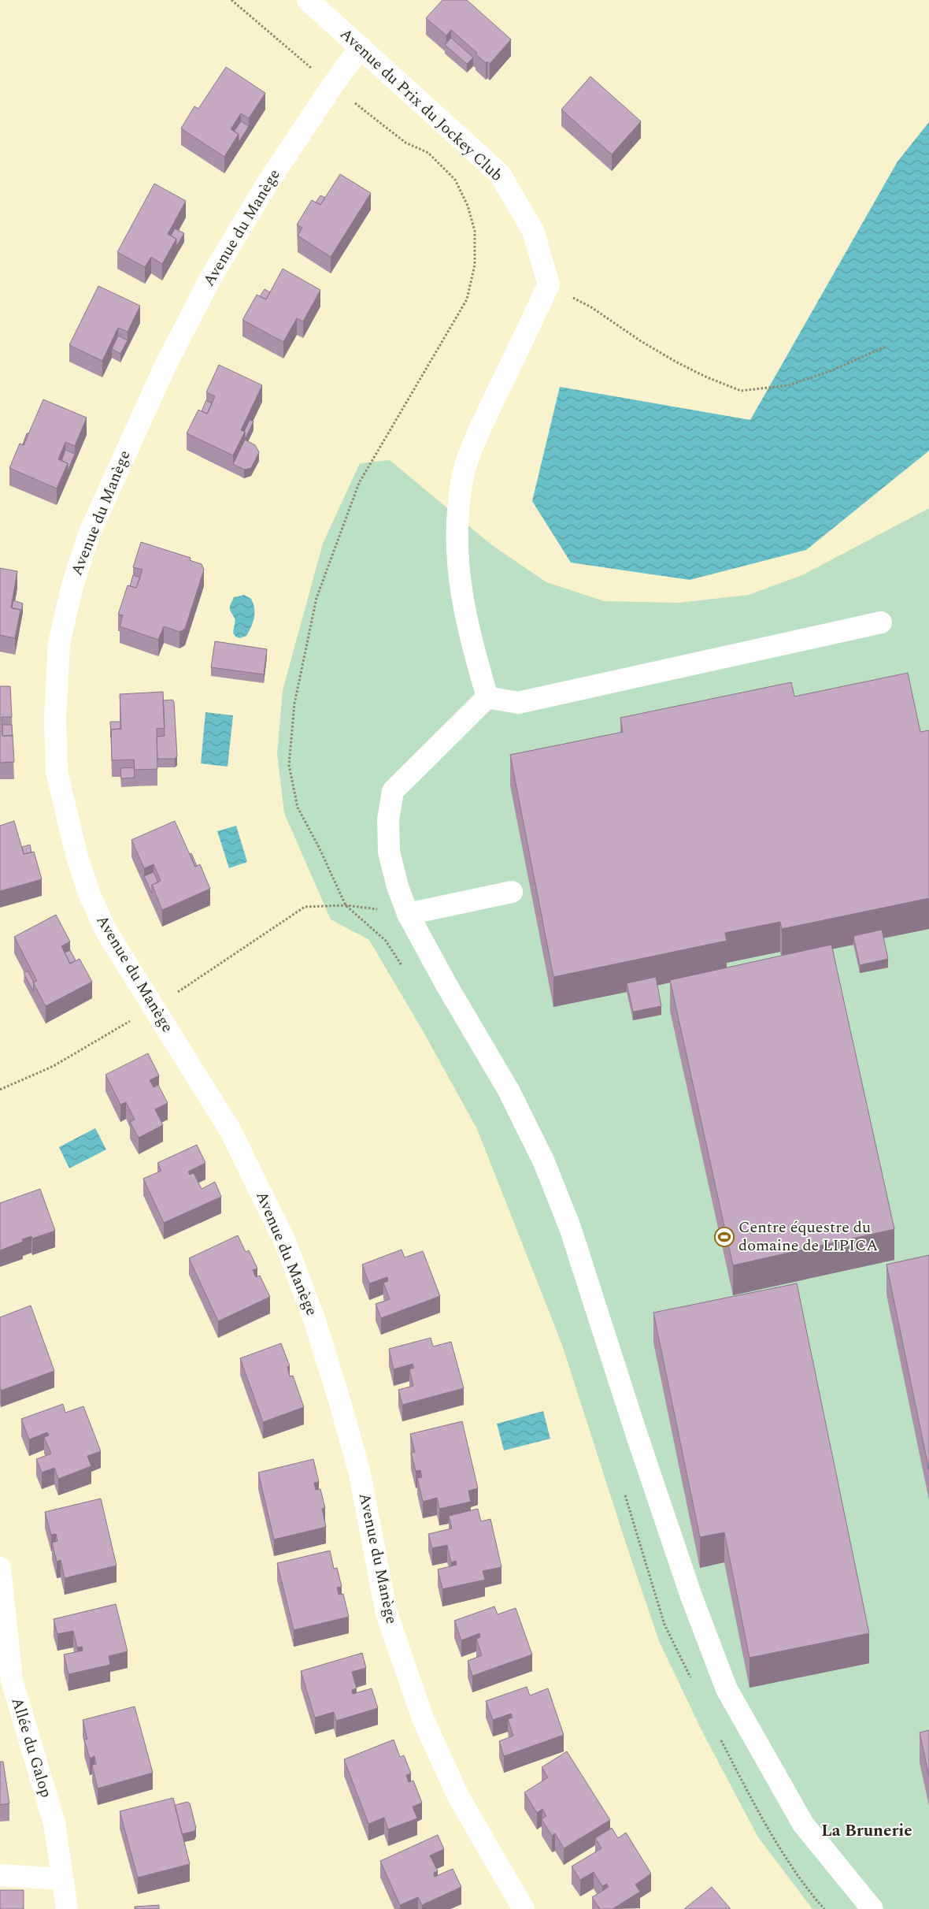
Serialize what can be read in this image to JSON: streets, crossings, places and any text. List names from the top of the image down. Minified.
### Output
{"streets":{"street":["Avenue du Prix du Jockey Club","Avenue du Manège","Allée du Galop"]},"crossings":[["Avenue du Prix du Jockey Club","Avenue du Manège"]],"districts":["La Brunerie"],"places":{"sports":["Centre équestre du domaine de LIPICA"]}}
